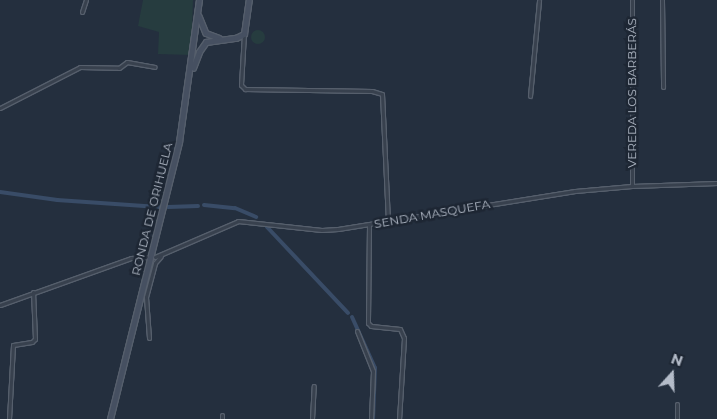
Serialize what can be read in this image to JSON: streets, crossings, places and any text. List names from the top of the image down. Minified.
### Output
{"streets":{"main road":["RONDA DE ORIHUELA"],"street":["VEREDA LOS BARBERÁS","SENDA MASQUEFA"]},"crossings":[["VEREDA LOS BARBERÁS","SENDA MASQUEFA"]],"north":"top"}
